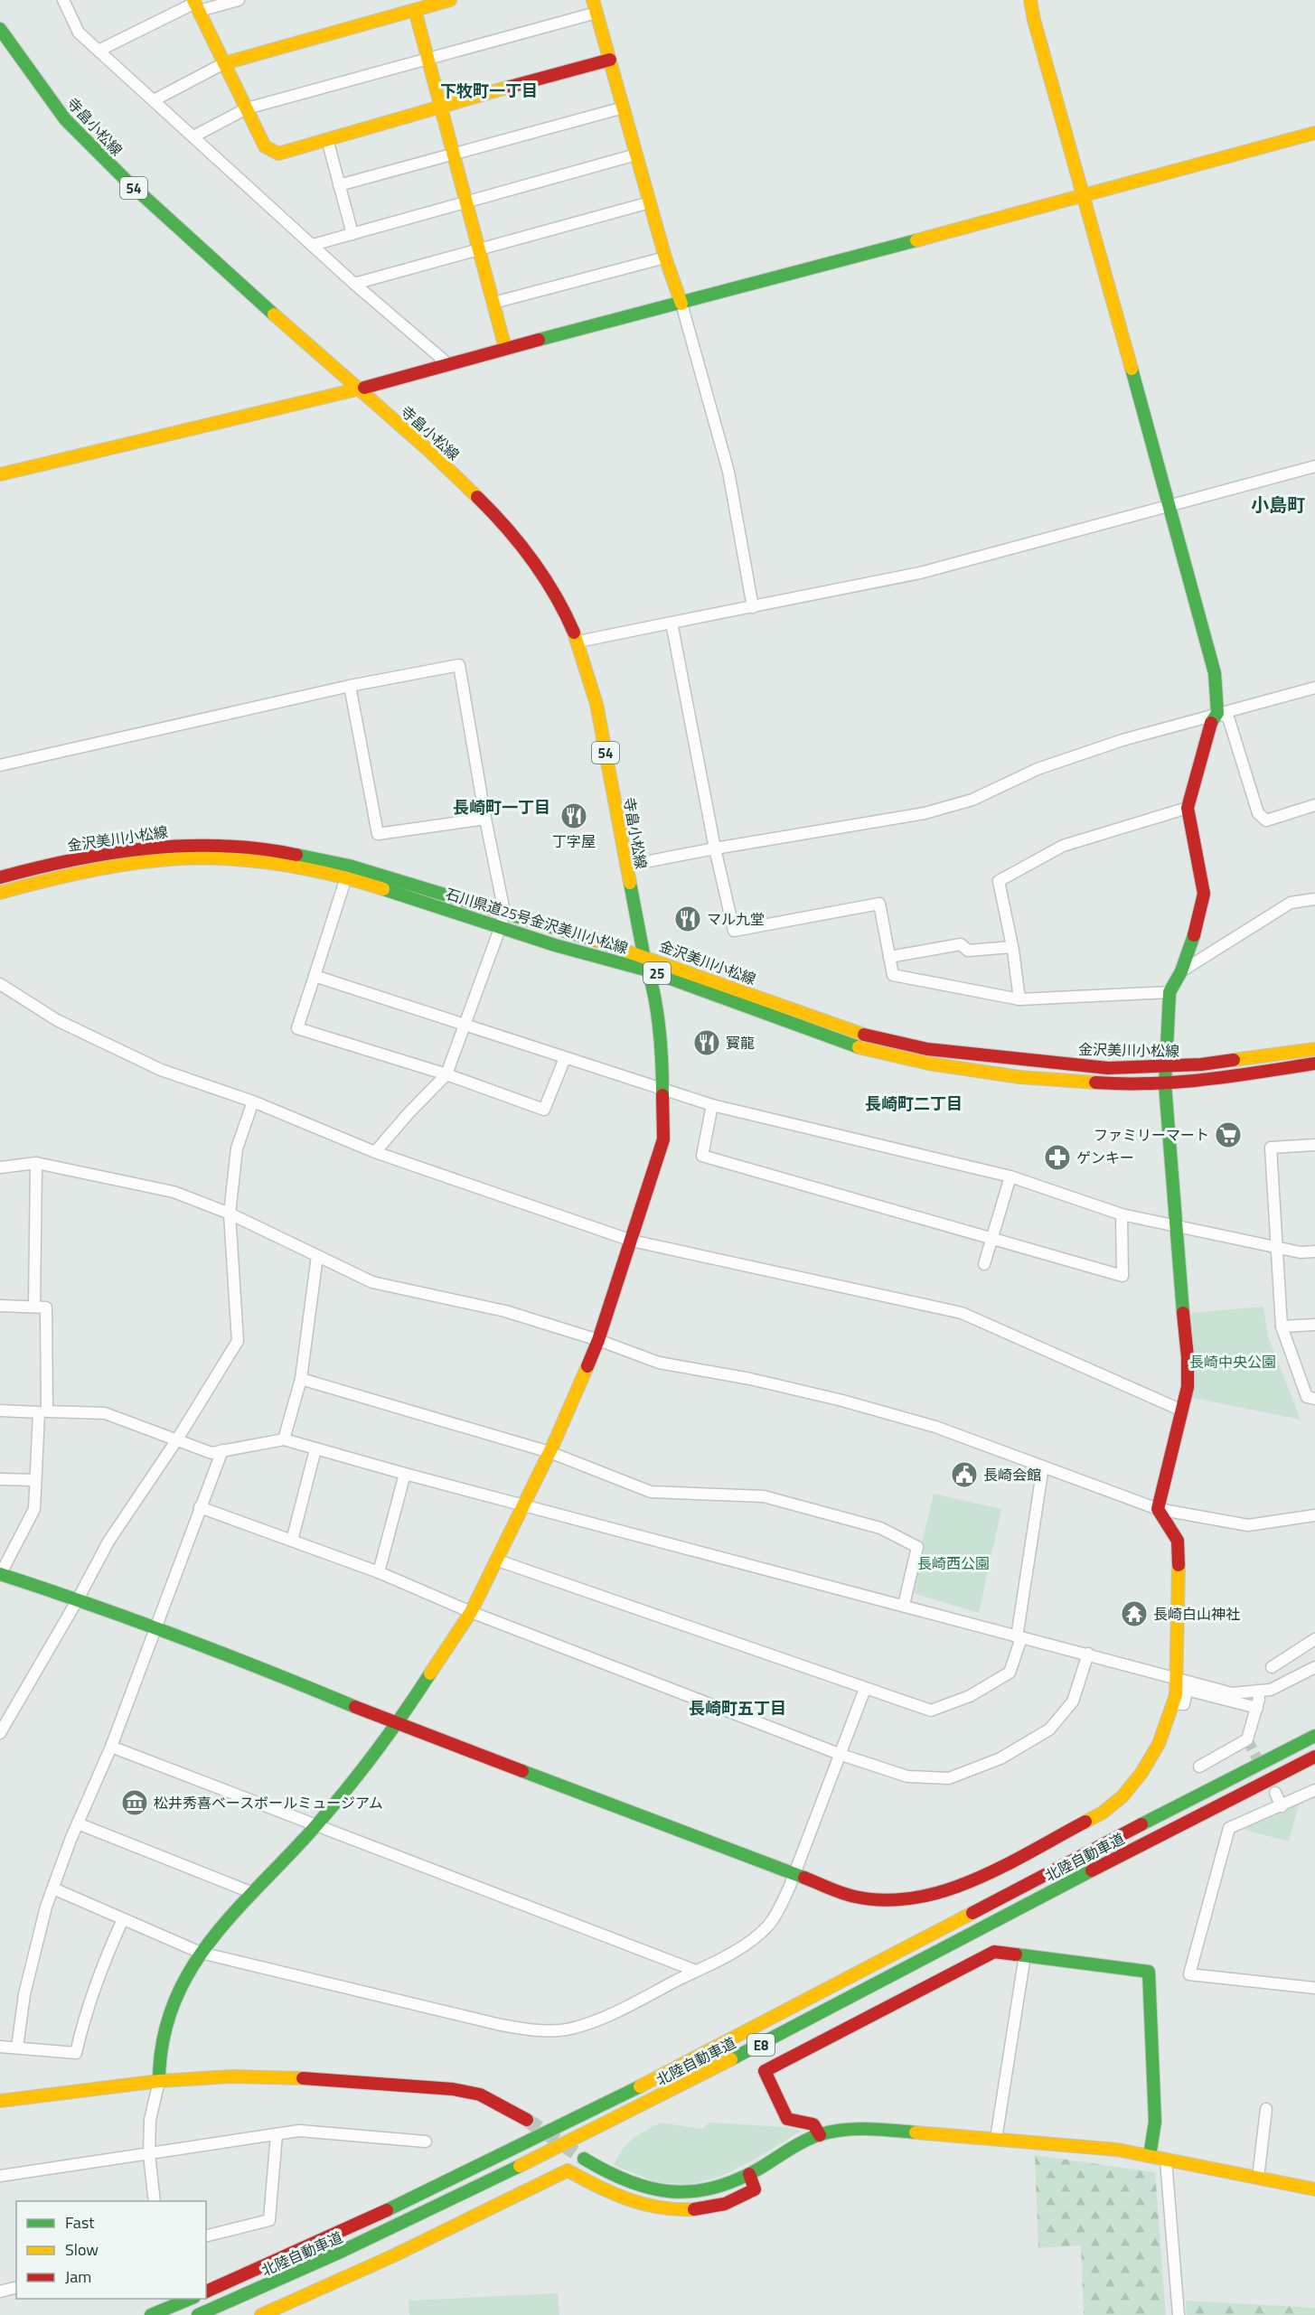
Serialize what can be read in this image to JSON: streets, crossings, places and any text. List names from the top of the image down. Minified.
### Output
{"streets":{"main road":["寺畠小松線","54","金沢美川小松線","石川県道25号金沢美川小松線","25","北陸自動車道","E8"]},"crossings":[["寺畠小松線","金沢美川小松線"],["寺畠小松線","石川県道25号金沢美川小松線"]],"districts":["下牧町一丁目","小島町","長崎町一丁目","長崎町二丁目","長崎町五丁目"],"parks":["長崎中央公園","長崎西公園"],"places":{"restaurant":["丁字屋","マル九堂","寳龍"],"supermarket":["ファミリーマート"],"pharmacy":["ゲンキー"],"public building":["長崎会館"],"temple":["長崎白山神社"],"museum":["松井秀喜ベースボールミュージアム"]},"legend":["Fast","Slow","Jam"]}
